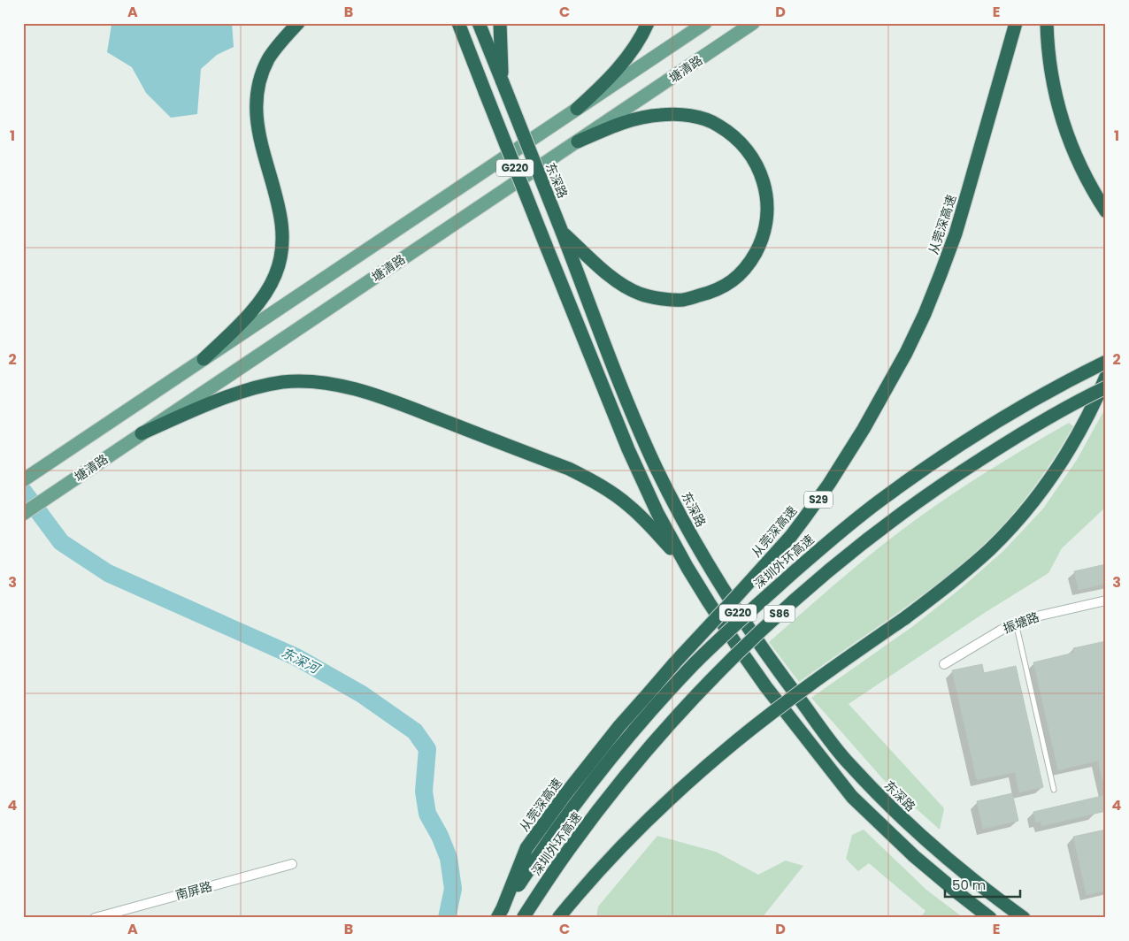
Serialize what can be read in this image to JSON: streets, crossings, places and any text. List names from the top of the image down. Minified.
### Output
{"streets":{"highway":["G220","东深路","从莞深高速","S29","深圳外环高速","S86"],"main road":["塘清路"],"street":["振塘路","南屏路"]},"crossings":[["从莞深高速","深圳外环高速"]],"water":["东深河"],"scale_bar":"50 m","grid":{"columns":["A","B","C","D","E"],"rows":["1","2","3","4"]}}
